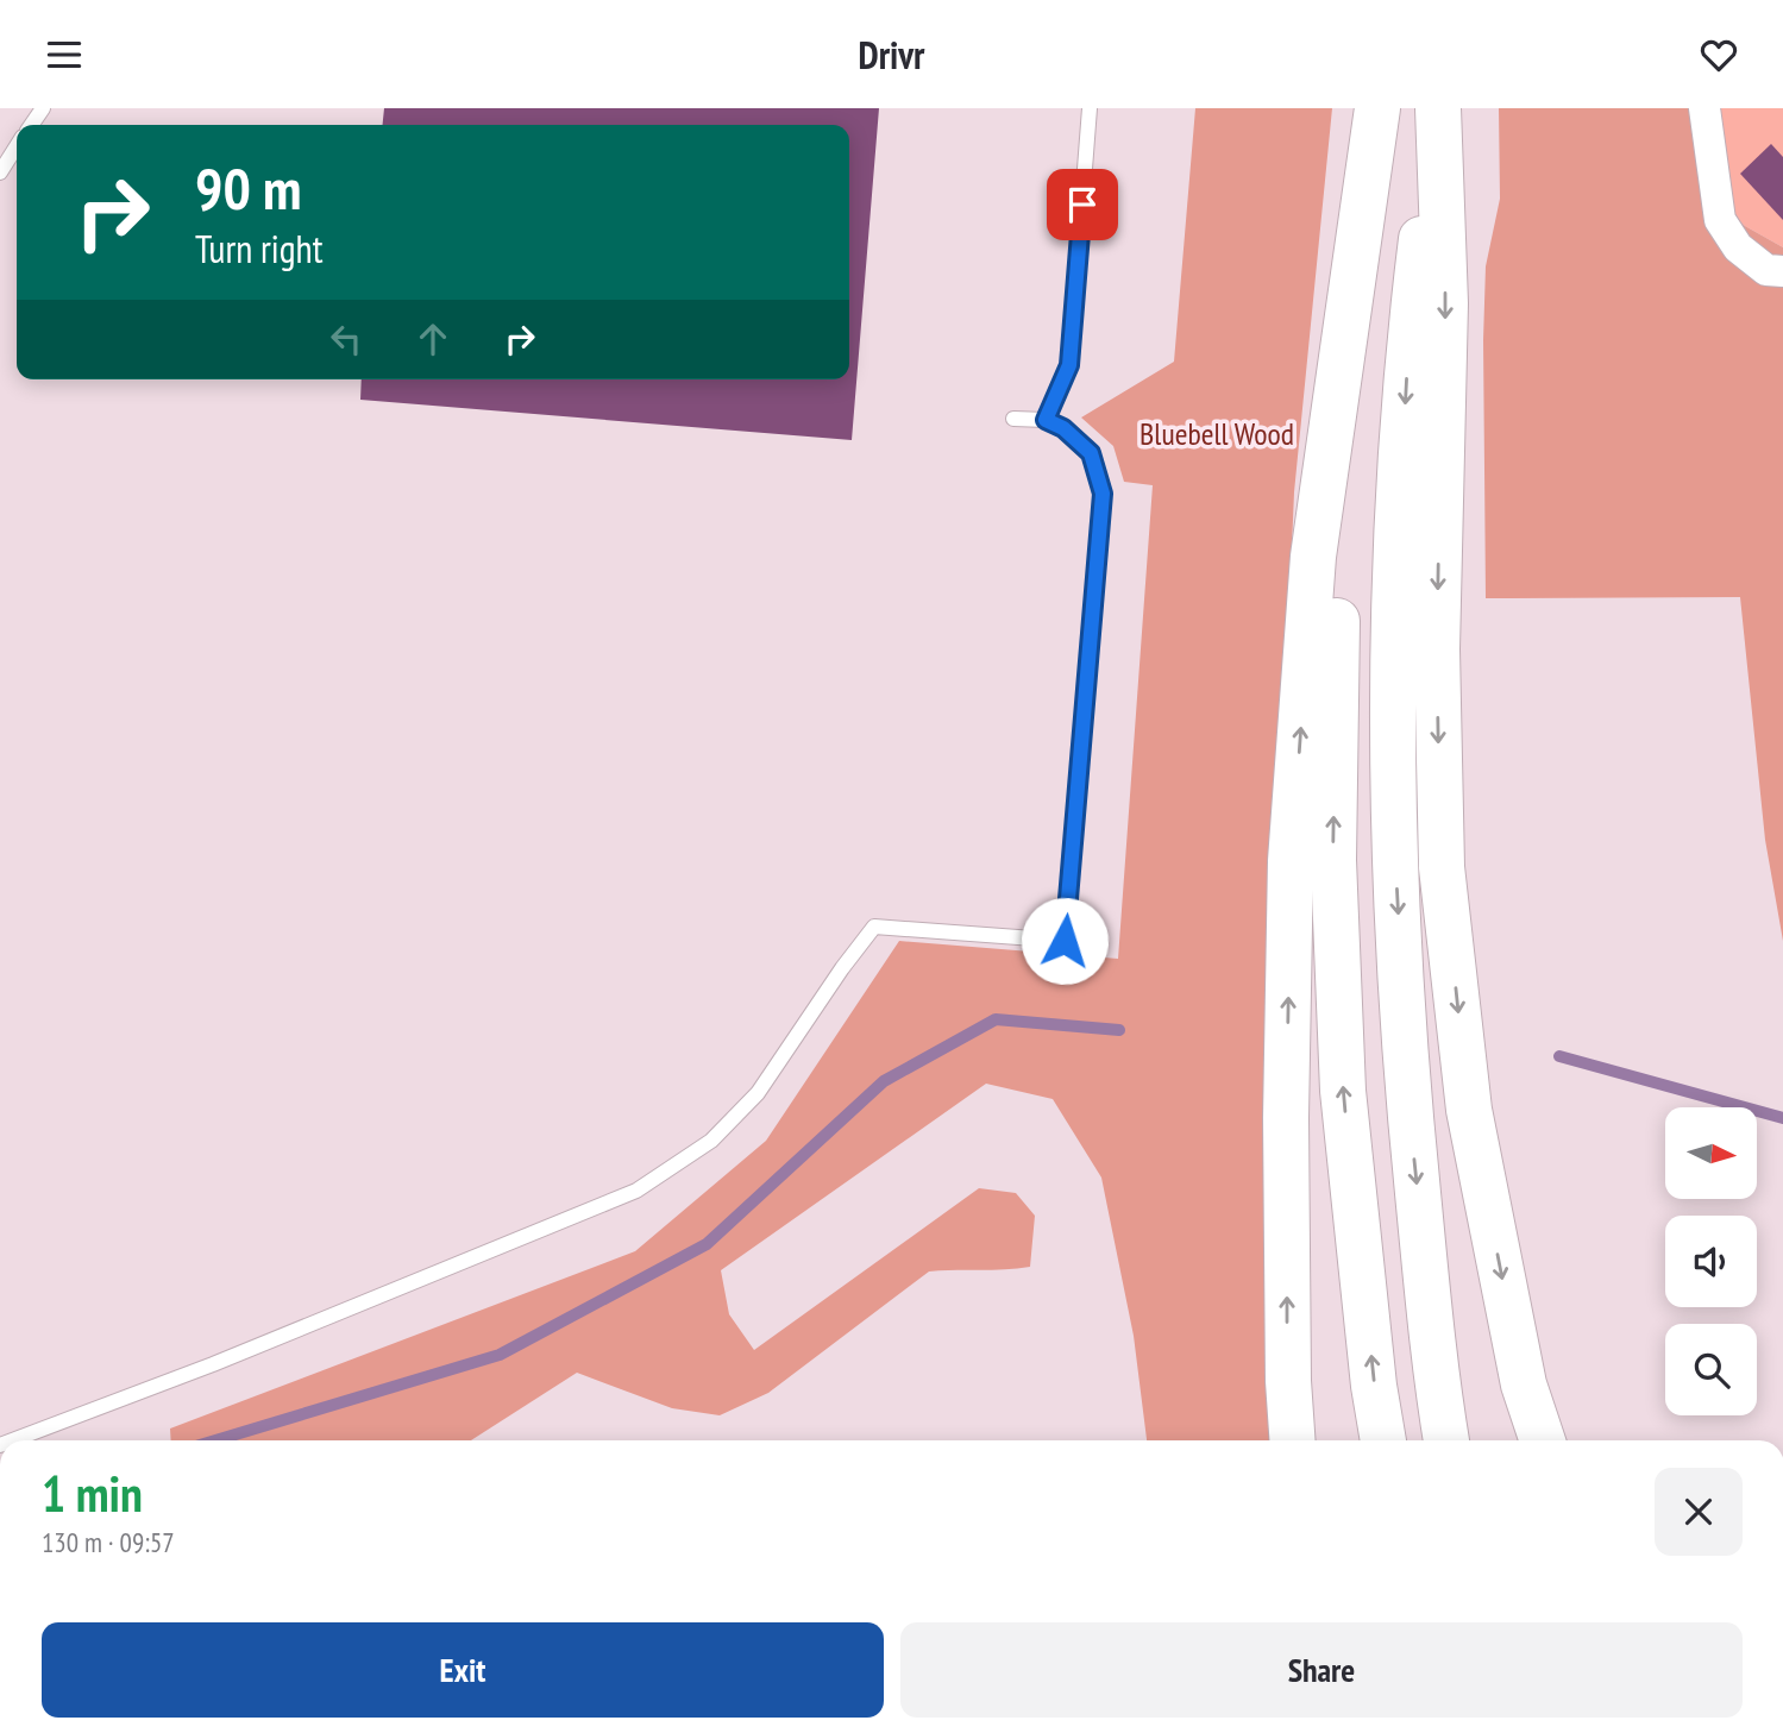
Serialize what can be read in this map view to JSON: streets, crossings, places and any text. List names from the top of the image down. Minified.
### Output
{"parks":["Bluebell Wood"],"north":"right","page":{"header":"Drivr","turn":["90 m","Turn right"],"heading":["1 min","130 m · 09:57"],"buttons":["Exit","Share"]}}
